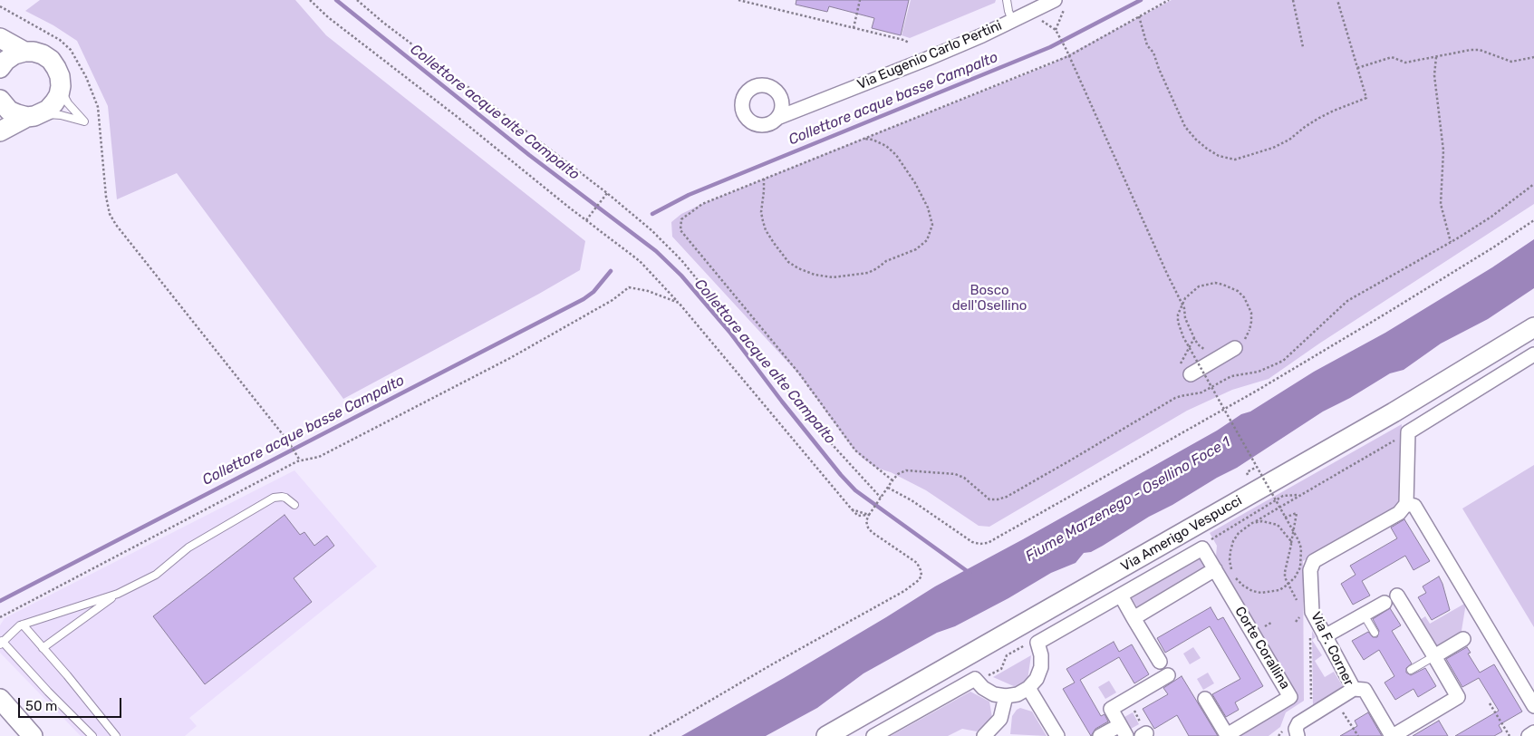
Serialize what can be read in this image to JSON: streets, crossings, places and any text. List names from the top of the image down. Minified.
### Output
{"streets":{"main road":["Via Amerigo Vespucci"],"street":["Via Eugenio Carlo Pertini","Corte Corallina","Via F. Corner"]},"water":["Collettore acque basse Campalto","Collettore acque alte Campalto","Fiume Marzenego - Osellino Foce 1"],"parks":["Bosco dell'Osellino"],"scale_bar":"50 m"}
